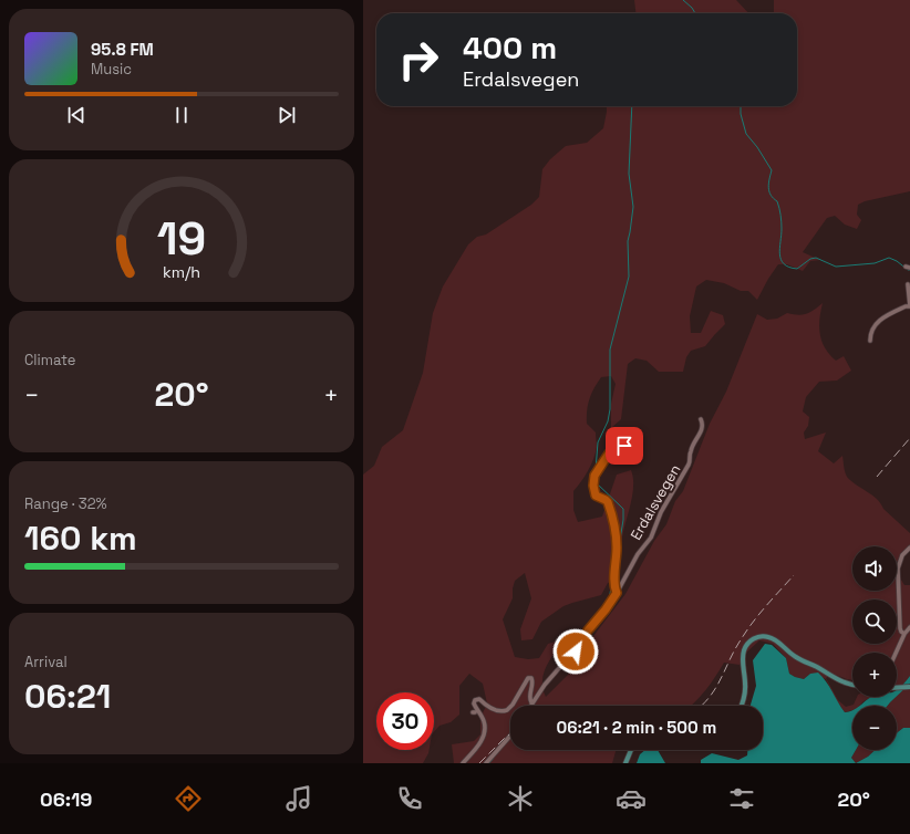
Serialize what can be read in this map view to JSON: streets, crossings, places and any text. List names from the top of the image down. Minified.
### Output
{"streets":{"street":["Erdalsvegen"]},"page":{"turn":["400 m","Erdalsvegen"],"song":["95.8 FM","Music"],"tile":["Climate",["Range · 32%","160 km"],["Arrival","06:21"]],"heat":["−","20°","+"],"map_buttons":["+","−"],"limit":"30","trip":"06:21 · 2 min · 500 m","tabs":["06:19","20°"],"gauge":["19","km/h"]}}
